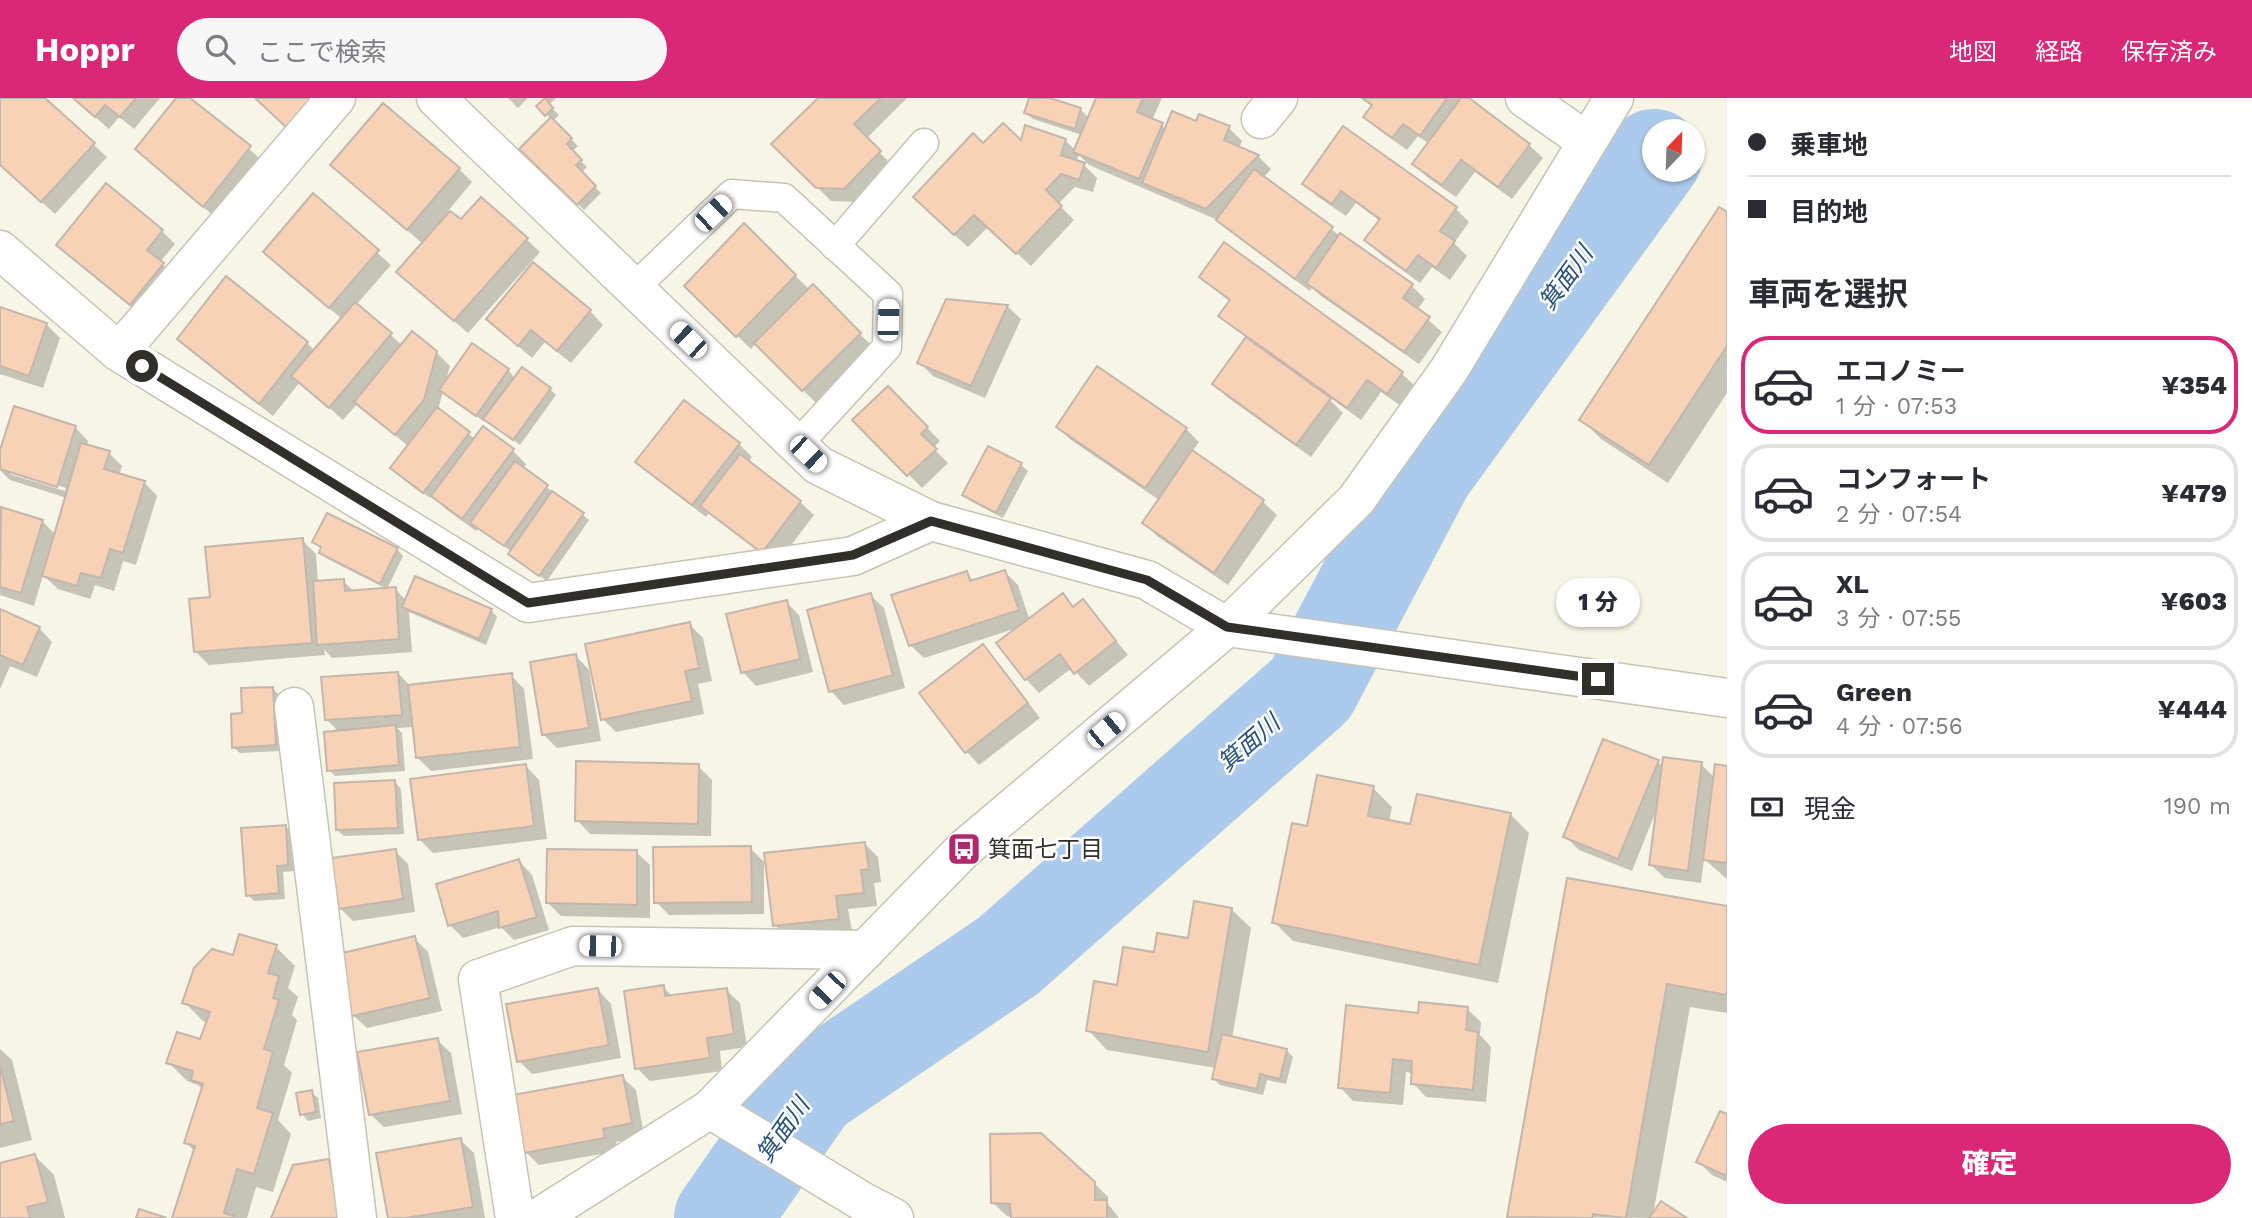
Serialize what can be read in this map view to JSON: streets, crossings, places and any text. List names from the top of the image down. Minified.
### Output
{"water":["箕面川"],"places":{"bus stop":["箕面七丁目"]},"north":"top right","page":{"header":"Hoppr","search":"ここで検索","nav":["地図","経路","保存済み"],"banner":["乗車地","目的地"],"heading":"車両を選択","list":[{"name":"エコノミー","note":"1 分 · 07:53","value":"¥354"},{"name":"コンフォート","note":"2 分 · 07:54","value":"¥479"},{"name":"XL","note":"3 分 · 07:55","value":"¥603"},{"name":"Green","note":"4 分 · 07:56","value":"¥444"}],"bubble":"1 分","pay":["現金","190 m"],"buttons":"確定"}}
